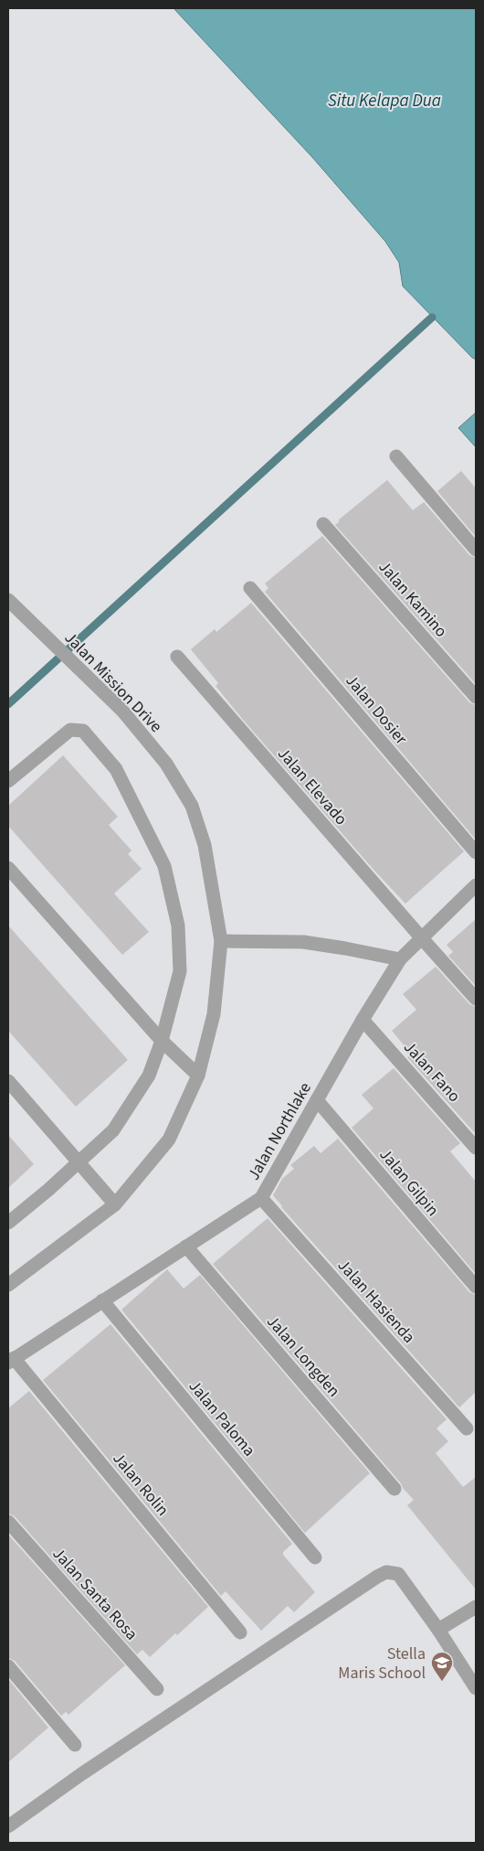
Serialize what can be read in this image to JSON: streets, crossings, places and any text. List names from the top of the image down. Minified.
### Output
{"streets":{"street":["Jalan Kamino","Jalan Mission Drive","Jalan Dosier","Jalan Elevado","Jalan Fano","Jalan Northlake","Jalan Gilpin","Jalan Hasienda","Jalan Longden","Jalan Paloma","Jalan Rolin","Jalan Santa Rosa"]},"crossings":[["Jalan Elevado","Jalan Northlake"],["Jalan Fano","Jalan Northlake"],["Jalan Northlake","Jalan Gilpin"],["Jalan Northlake","Jalan Hasienda"],["Jalan Northlake","Jalan Longden"],["Jalan Northlake","Jalan Paloma"],["Jalan Northlake","Jalan Rolin"]],"water":["Situ Kelapa Dua"],"places":{"school or university":["Stella Maris School"]}}
